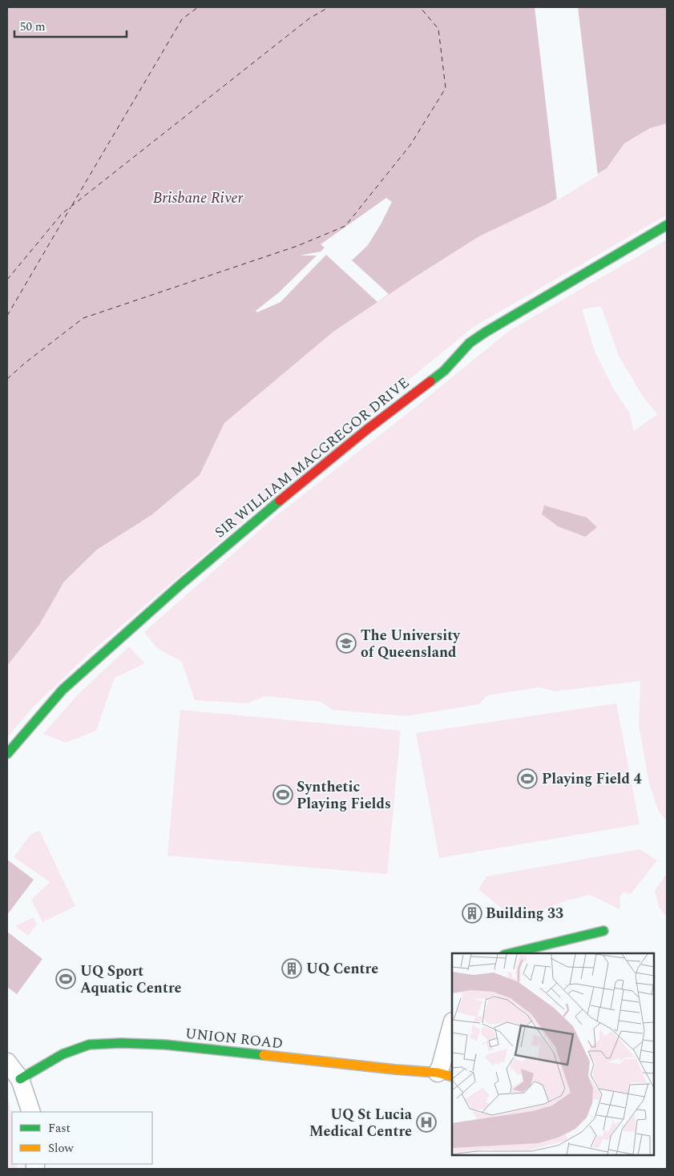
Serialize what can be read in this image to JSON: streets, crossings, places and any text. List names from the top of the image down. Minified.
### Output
{"streets":{"street":["SIR WILLIAM MACGREGOR DRIVE","UNION ROAD"]},"water":["Brisbane River"],"places":{"school or university":["The University of Queensland"],"sports":["Playing Field 4","Synthetic Playing Fields","UQ Sport Aquatic Centre"],"building":["Building 33","UQ Centre"],"hospital":["UQ St Lucia Medical Centre"]},"legend":["Fast","Slow"],"scale_bar":"50 m"}
